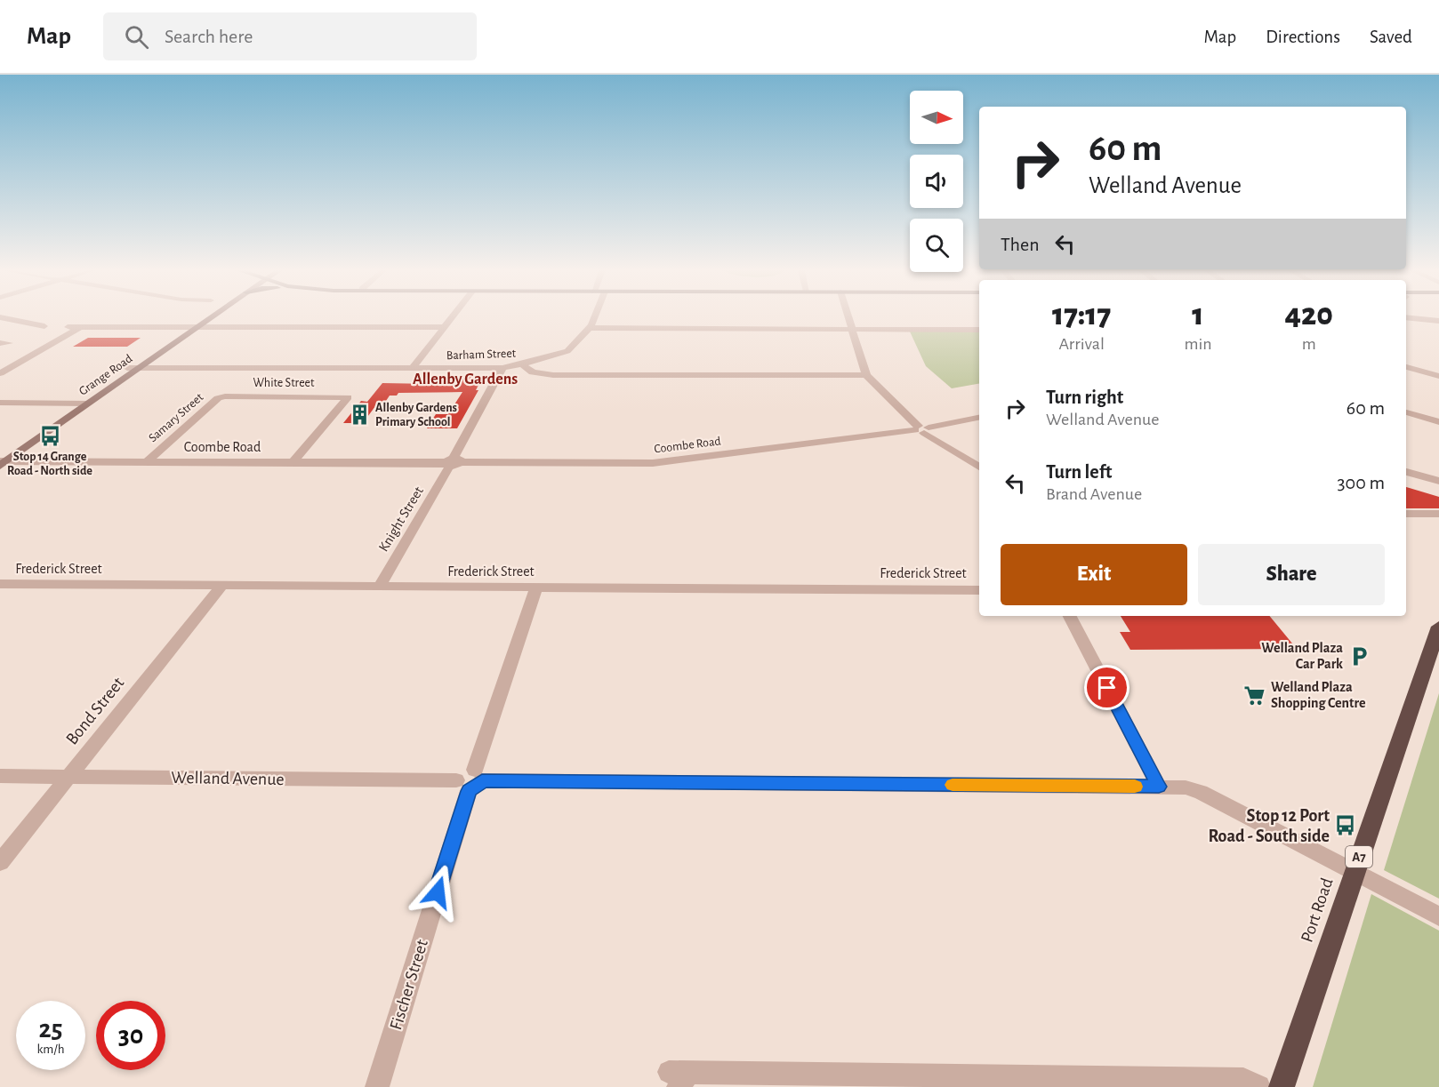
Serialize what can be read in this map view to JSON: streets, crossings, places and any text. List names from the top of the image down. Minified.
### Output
{"streets":{"highway":["A7","Port Road"],"main road":["Grange Road"],"street":["Barham Street","White Street","Samary Street","Coombe Road","Knight Street","Frederick Street","Bond Street","Welland Avenue","Fischer Street"]},"crossings":[["Barham Street","Grange Road"],["Barham Street","Knight Street"],["Grange Road","Coombe Road"],["White Street","Samary Street"],["White Street","Coombe Road"],["Samary Street","Coombe Road"],["Coombe Road","Knight Street"],["Knight Street","Frederick Street"],["Frederick Street","Bond Street"],["Frederick Street","Fischer Street"],["Bond Street","Welland Avenue"],["Welland Avenue","Port Road"],["Welland Avenue","Fischer Street"]],"districts":["Allenby Gardens"],"places":{"building":["Allenby Gardens Primary School"],"bus stop":["Stop 14 Grange Road - North side","Stop 12 Port Road - South side"],"parking":["Welland Plaza Car Park"],"supermarket":["Welland Plaza Shopping Centre"]},"north":"right","page":{"header":"Map","search":"Search here","nav":["Map","Directions","Saved"],"turn":["60 m","Welland Avenue"],"then":"Then","eta":["17:17","Arrival","1","min","420","m"],"list":[{"name":"Turn right","note":"Welland Avenue","value":"60 m"},{"name":"Turn left","note":"Brand Avenue","value":"300 m"}],"buttons":["Exit","Share"],"speed":"25 km/h","limit":"30"}}
